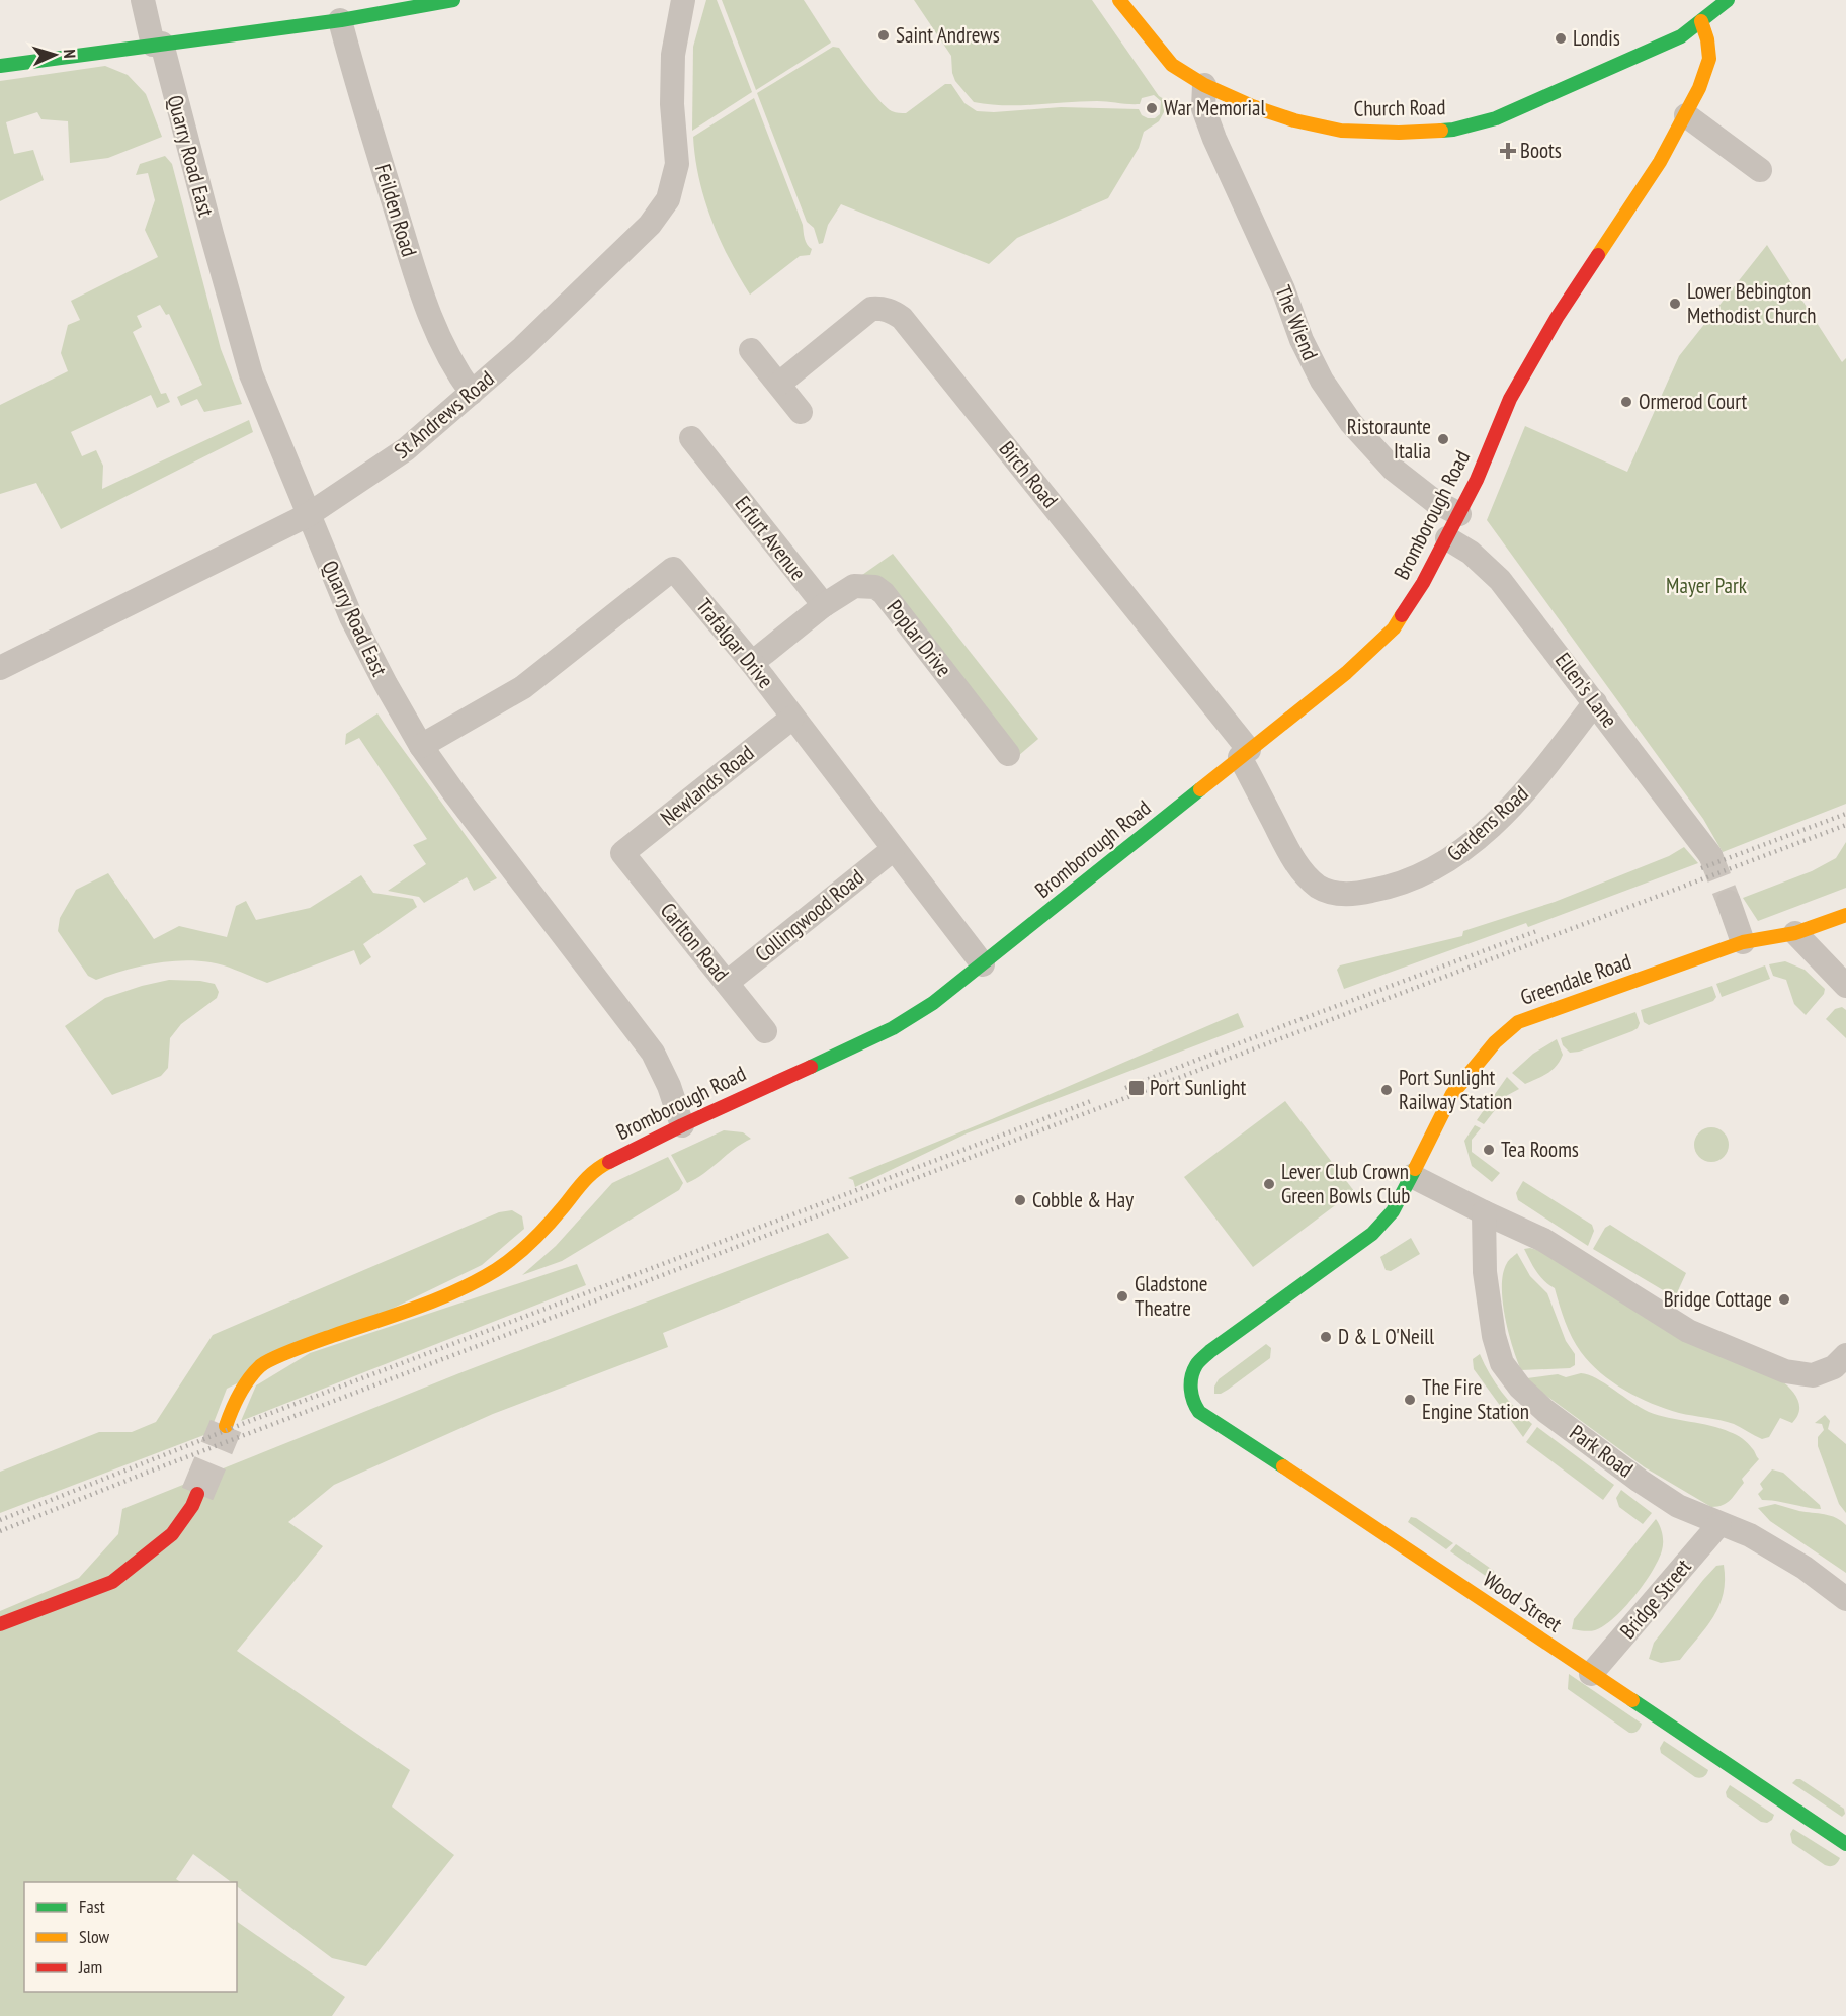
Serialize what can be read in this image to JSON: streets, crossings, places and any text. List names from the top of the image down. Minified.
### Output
{"streets":{"street":["Church Road","Quarry Road East","Feilden Road","The Wiend","St Andrews Road","Birch Road","Bromborough Road","Erfurt Avenue","Poplar Drive","Trafalgar Drive","Ellen's Lane","Newlands Road","Gardens Road","Collingwood Road","Carlton Road","Greendale Road","Park Road","Bridge Street","Wood Street"]},"crossings":[["Church Road","The Wiend"],["Church Road","Bromborough Road"],["Quarry Road East","St Andrews Road"],["Quarry Road East","Bromborough Road"],["Quarry Road East","Trafalgar Drive"],["Feilden Road","St Andrews Road"],["The Wiend","Bromborough Road"],["Birch Road","Bromborough Road"],["Birch Road","Gardens Road"],["Bromborough Road","Trafalgar Drive"],["Bromborough Road","Ellen's Lane"],["Bromborough Road","Gardens Road"],["Erfurt Avenue","Poplar Drive"],["Poplar Drive","Trafalgar Drive"],["Trafalgar Drive","Newlands Road"],["Trafalgar Drive","Collingwood Road"],["Ellen's Lane","Gardens Road"],["Newlands Road","Carlton Road"],["Collingwood Road","Carlton Road"],["Greendale Road","Wood Street"],["Park Road","Bridge Street"],["Bridge Street","Wood Street"]],"parks":["Mayer Park"],"places":{"other":["Saint Andrews","Londis","War Memorial","Lower Bebington Methodist Church","Ormerod Court","Ristoraunte Italia","Port Sunlight Railway Station","Tea Rooms","Lever Club Crown Green Bowls Club","Cobble & Hay","Gladstone Theatre","Bridge Cottage","D & L O'Neill","The Fire Engine Station"],"health":["Boots"],"transit":["Port Sunlight"]},"legend":["Fast","Slow","Jam"],"north":"right"}
